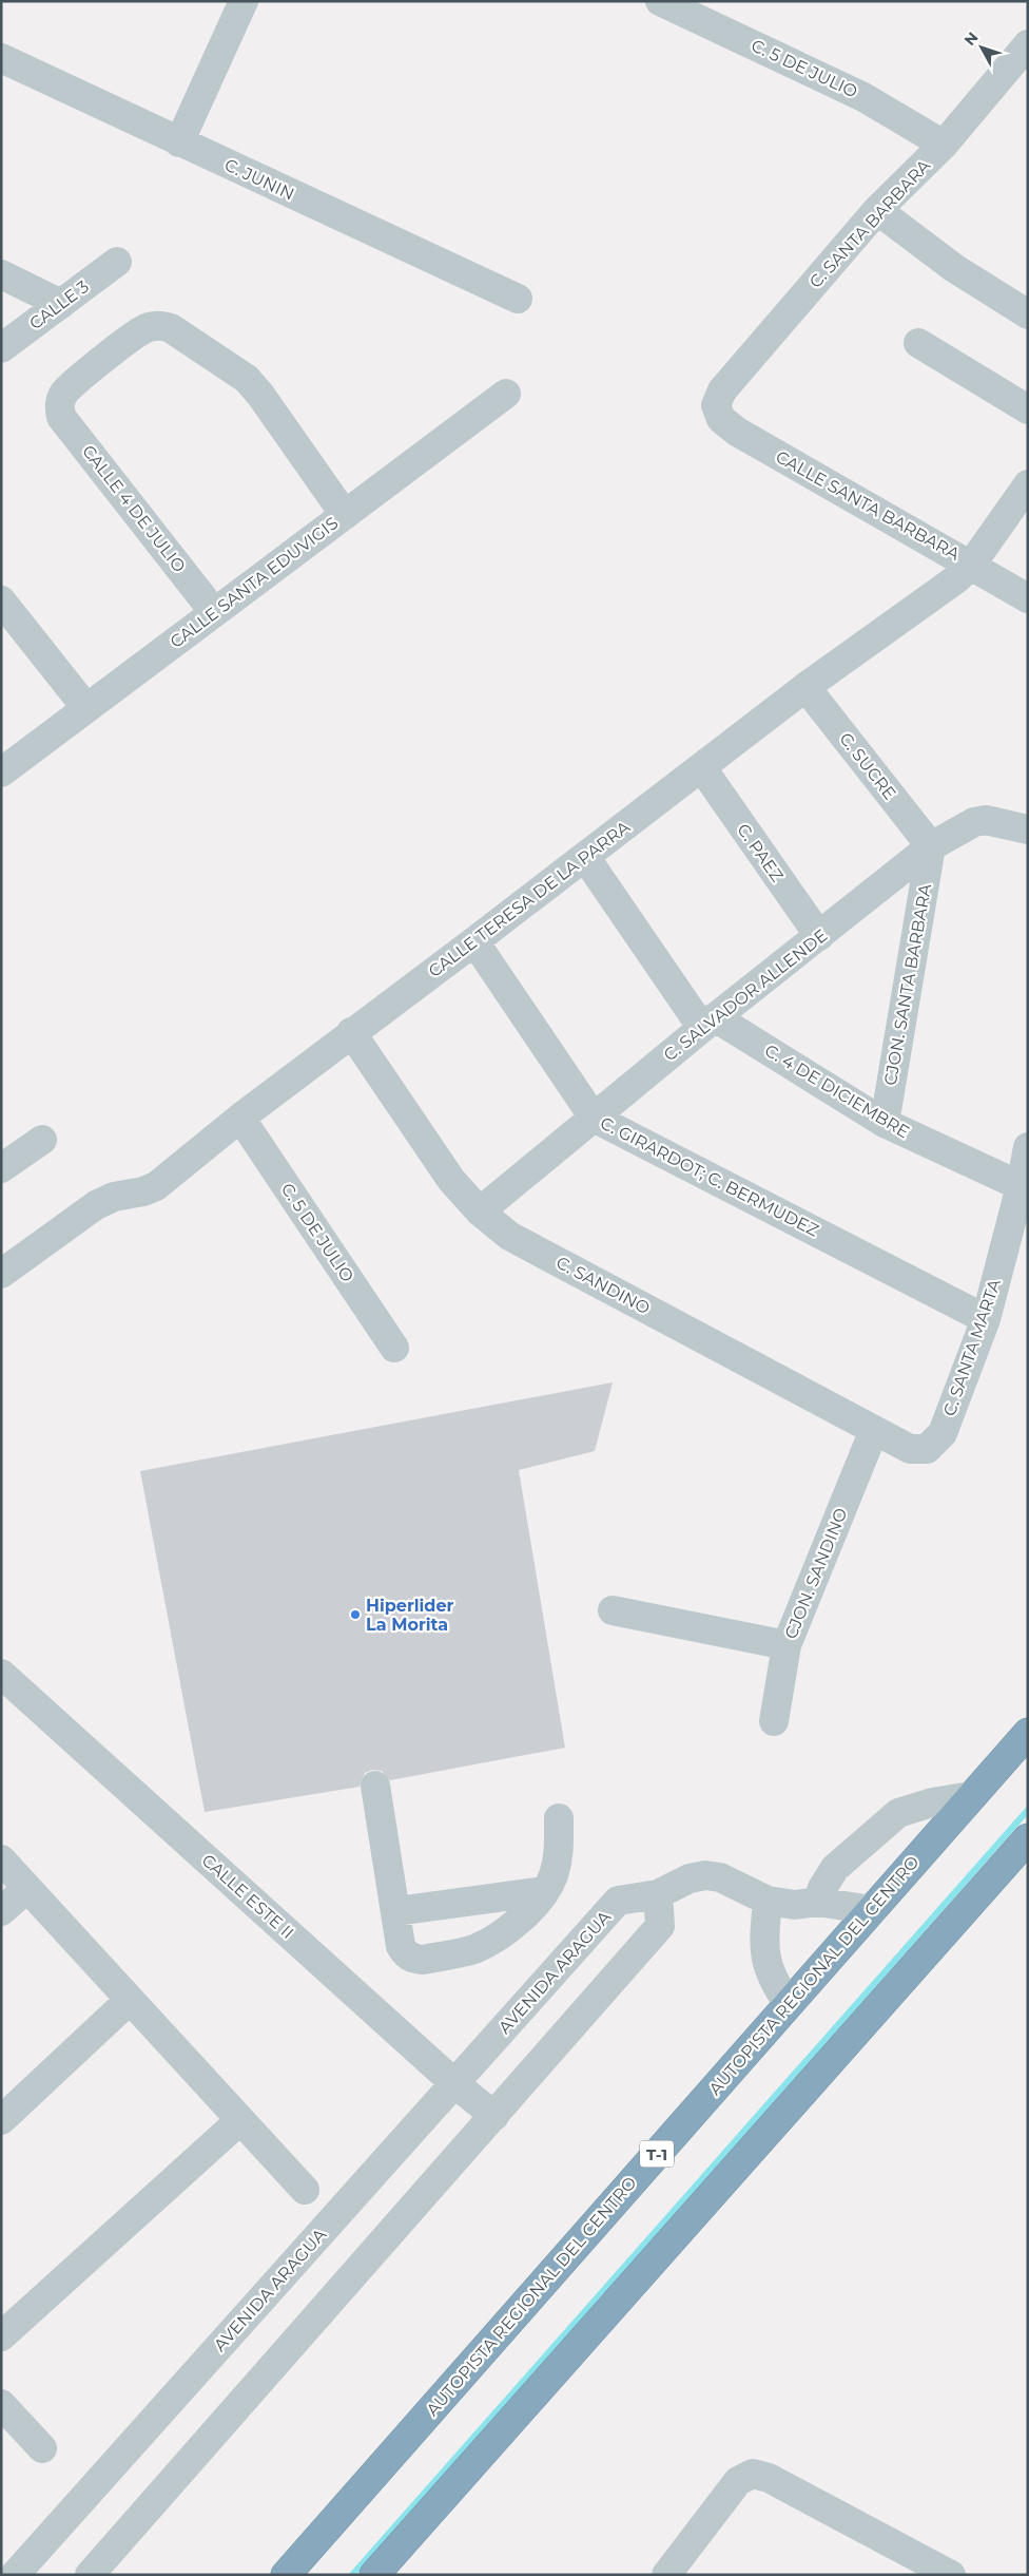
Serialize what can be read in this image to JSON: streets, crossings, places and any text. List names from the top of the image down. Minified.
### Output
{"streets":{"highway":["AUTOPISTA REGIONAL DEL CENTRO","T-1"],"street":["C. 5 DE JULIO","C. JUNIN","C. SANTA BARBARA","CALLE 3","CALLE SANTA BARBARA","CALLE 4 DE JULIO","CALLE SANTA EDUVIGIS","C. SUCRE","C. PAEZ","CALLE TERESA DE LA PARRA","CJON. SANTA BARBARA","C. SALVADOR ALLENDE","C. 4 DE DICIEMBRE","C. GIRARDOT; C. BERMUDEZ","C. SANDINO","C. SANTA MARTA","CJON. SANDINO","CALLE ESTE II","AVENIDA ARAGUA"]},"crossings":[["C. 5 DE JULIO","C. SANTA BARBARA"],["C. 5 DE JULIO","CALLE TERESA DE LA PARRA"],["C. SANTA BARBARA","CALLE SANTA BARBARA"],["CALLE SANTA BARBARA","CALLE TERESA DE LA PARRA"],["CALLE 4 DE JULIO","CALLE SANTA EDUVIGIS"],["C. SUCRE","CALLE TERESA DE LA PARRA"],["C. SUCRE","CJON. SANTA BARBARA"],["C. SUCRE","C. SALVADOR ALLENDE"],["C. PAEZ","CALLE TERESA DE LA PARRA"],["C. PAEZ","C. SALVADOR ALLENDE"],["CALLE TERESA DE LA PARRA","C. 4 DE DICIEMBRE"],["CALLE TERESA DE LA PARRA","C. GIRARDOT; C. BERMUDEZ"],["CALLE TERESA DE LA PARRA","C. SANDINO"],["CJON. SANTA BARBARA","C. SALVADOR ALLENDE"],["CJON. SANTA BARBARA","C. 4 DE DICIEMBRE"],["C. SALVADOR ALLENDE","C. 4 DE DICIEMBRE"],["C. SALVADOR ALLENDE","C. GIRARDOT; C. BERMUDEZ"],["C. SALVADOR ALLENDE","C. SANDINO"],["C. 4 DE DICIEMBRE","C. SANTA MARTA"],["C. GIRARDOT; C. BERMUDEZ","C. SANTA MARTA"],["C. SANDINO","C. SANTA MARTA"],["C. SANDINO","CJON. SANDINO"],["CALLE ESTE II","AVENIDA ARAGUA"],["AVENIDA ARAGUA","AUTOPISTA REGIONAL DEL CENTRO"]],"places":["Hiperlider La Morita"],"north":"top left"}
